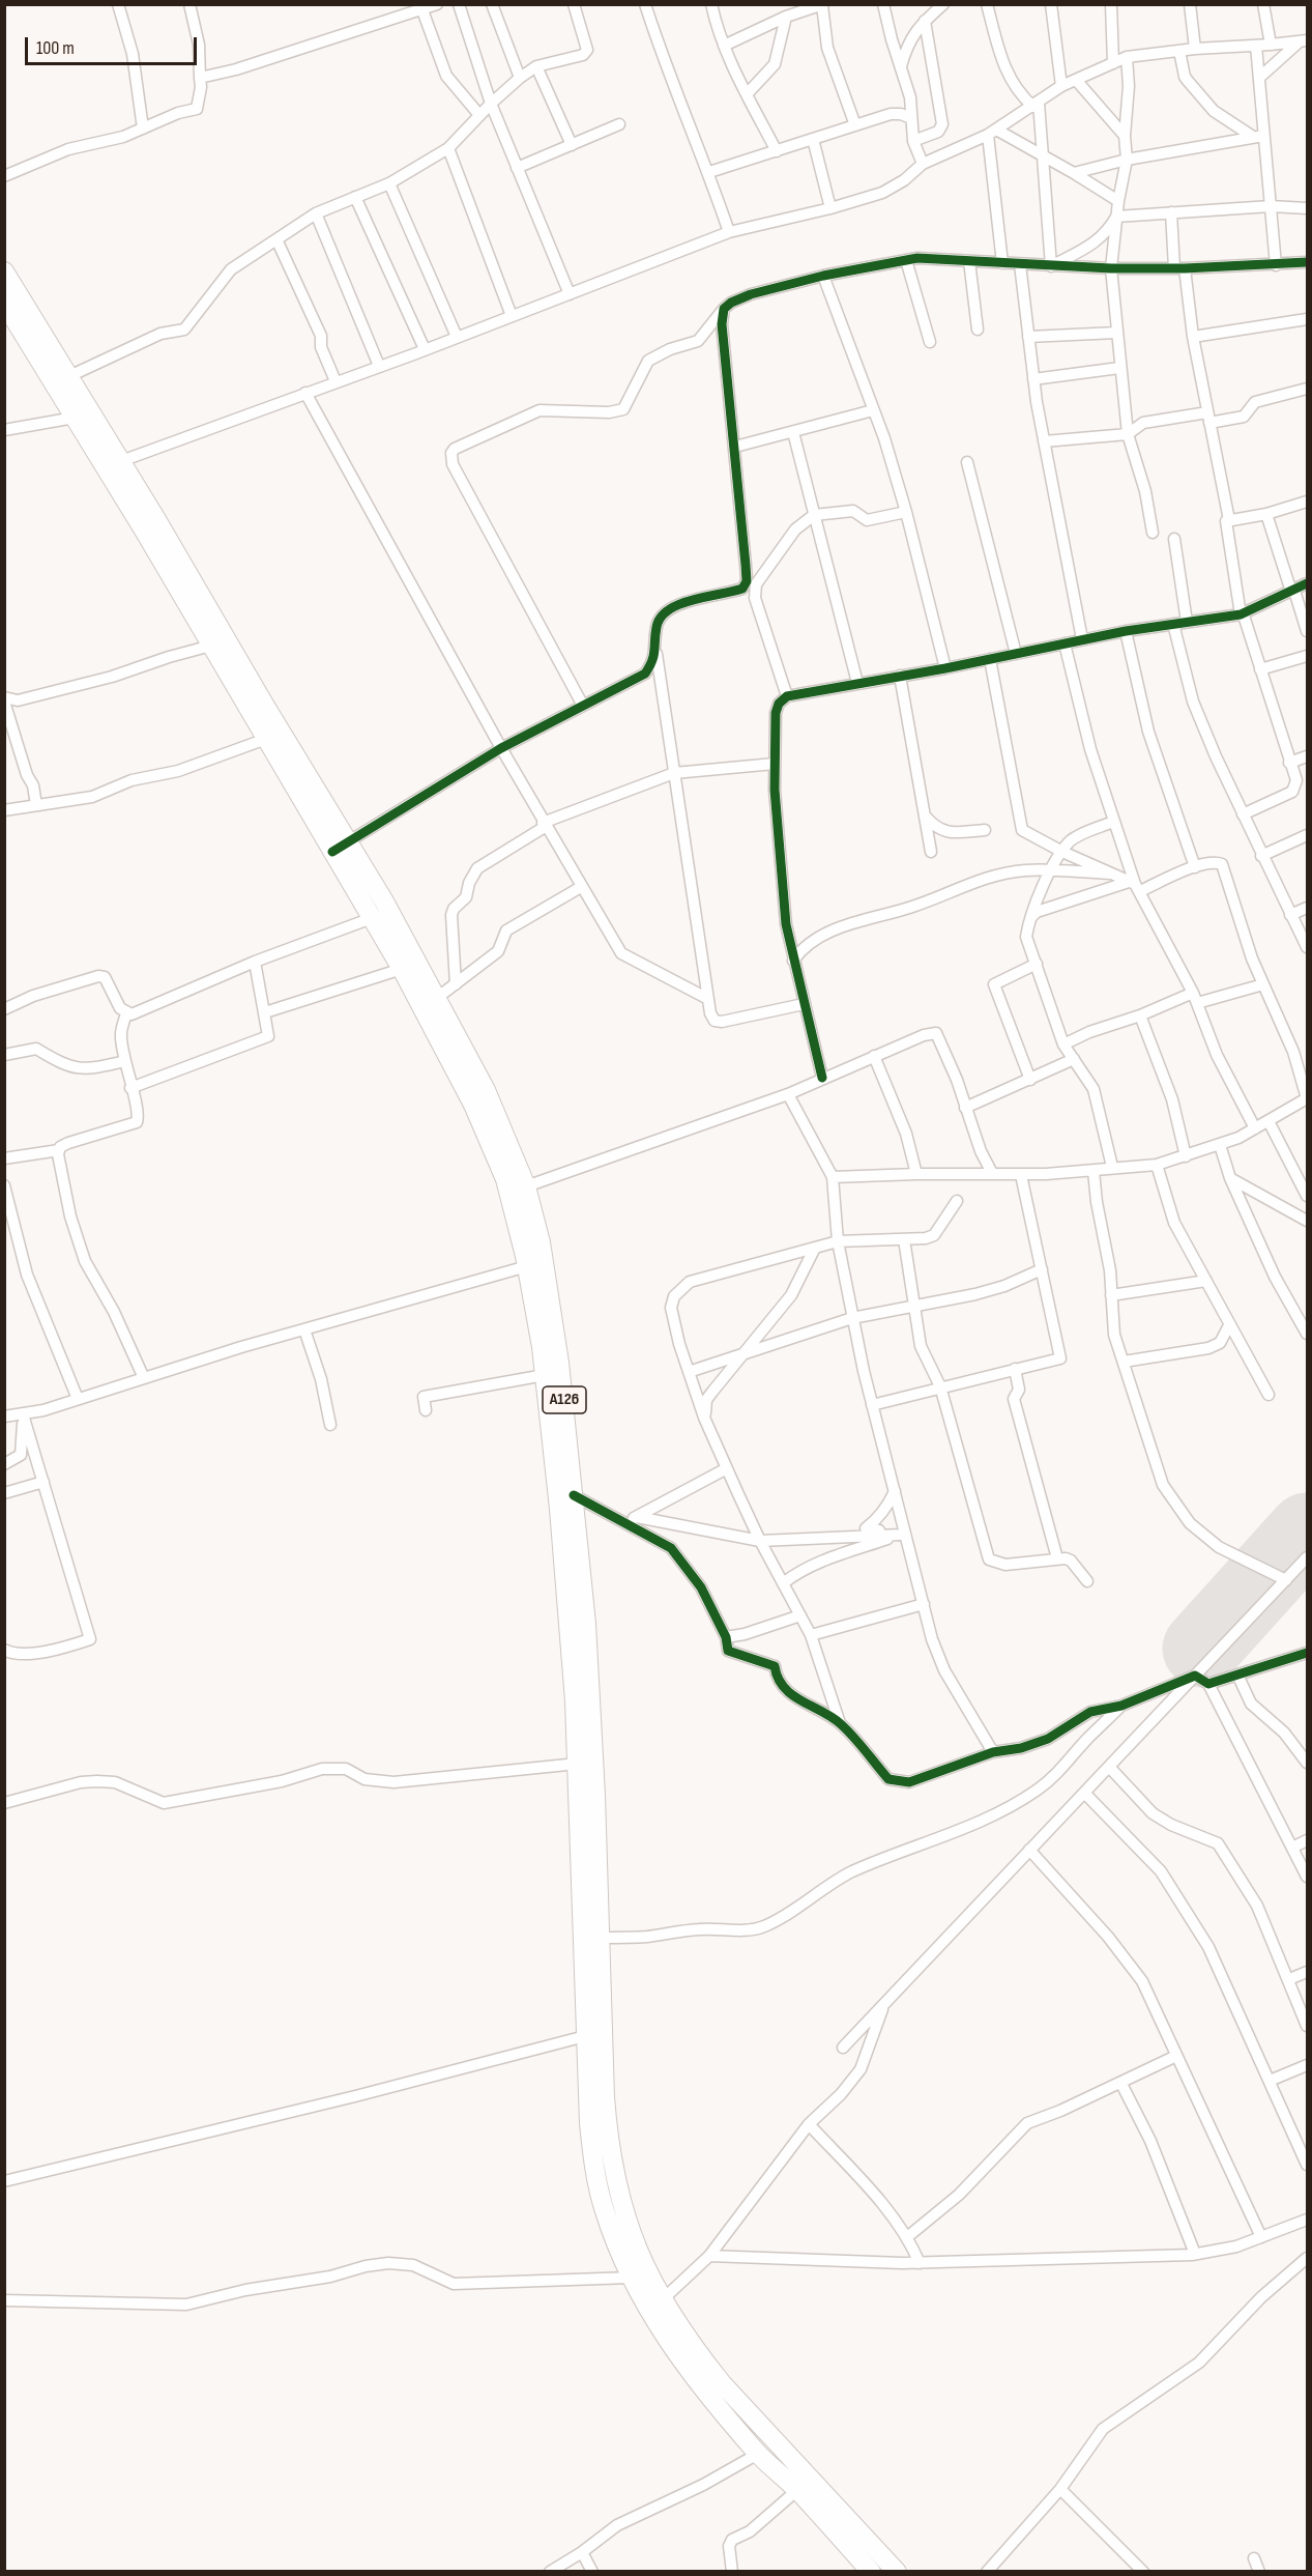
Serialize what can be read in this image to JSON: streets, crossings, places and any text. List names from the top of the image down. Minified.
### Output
{"streets":{"highway":["A126"]},"scale_bar":"100 m"}
